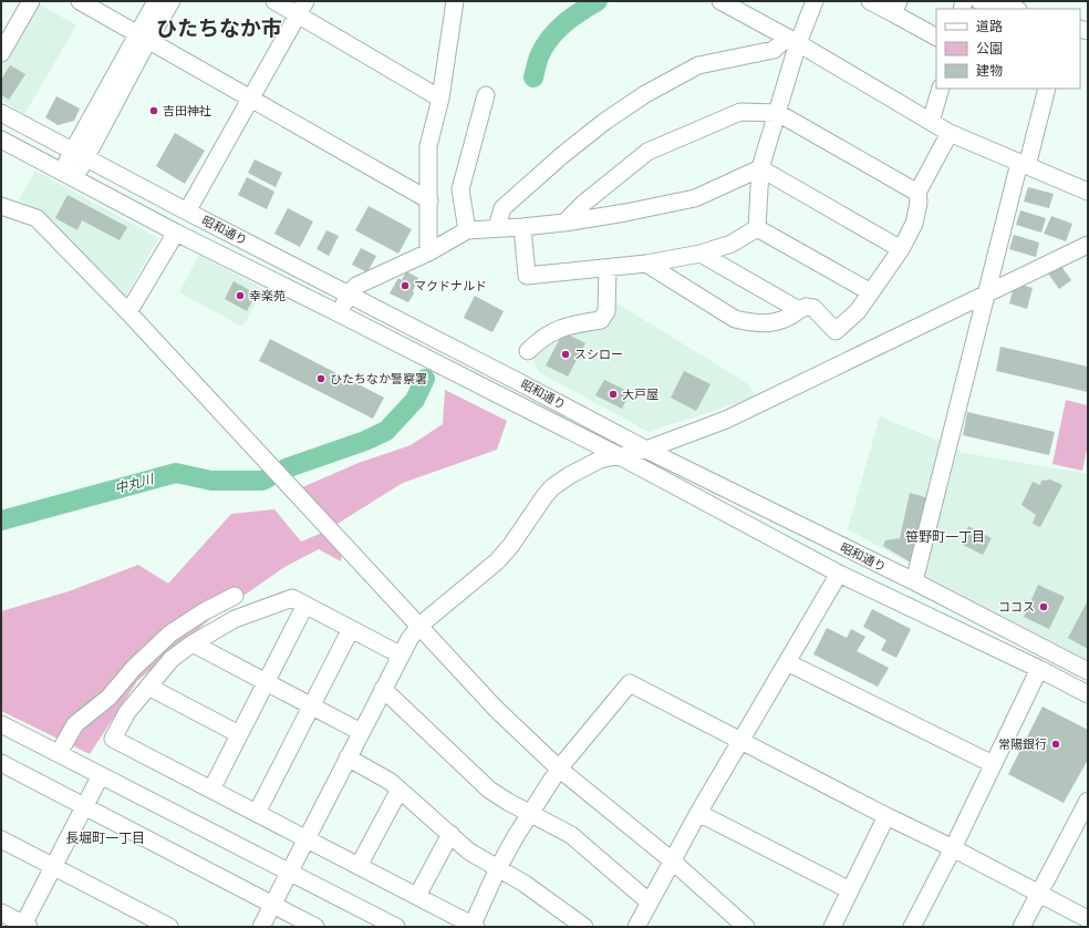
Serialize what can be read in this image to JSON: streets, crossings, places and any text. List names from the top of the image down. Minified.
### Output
{"streets":{"street":["昭和通り"]},"districts":["ひたちなか市","笹野町一丁目","長堀町一丁目"],"water":["中丸川"],"places":["吉田神社","マクドナルド","幸楽苑","スシロー","ひたちなか警察署","大戸屋","ココス","常陽銀行"],"legend":["道路","公園","建物"]}
